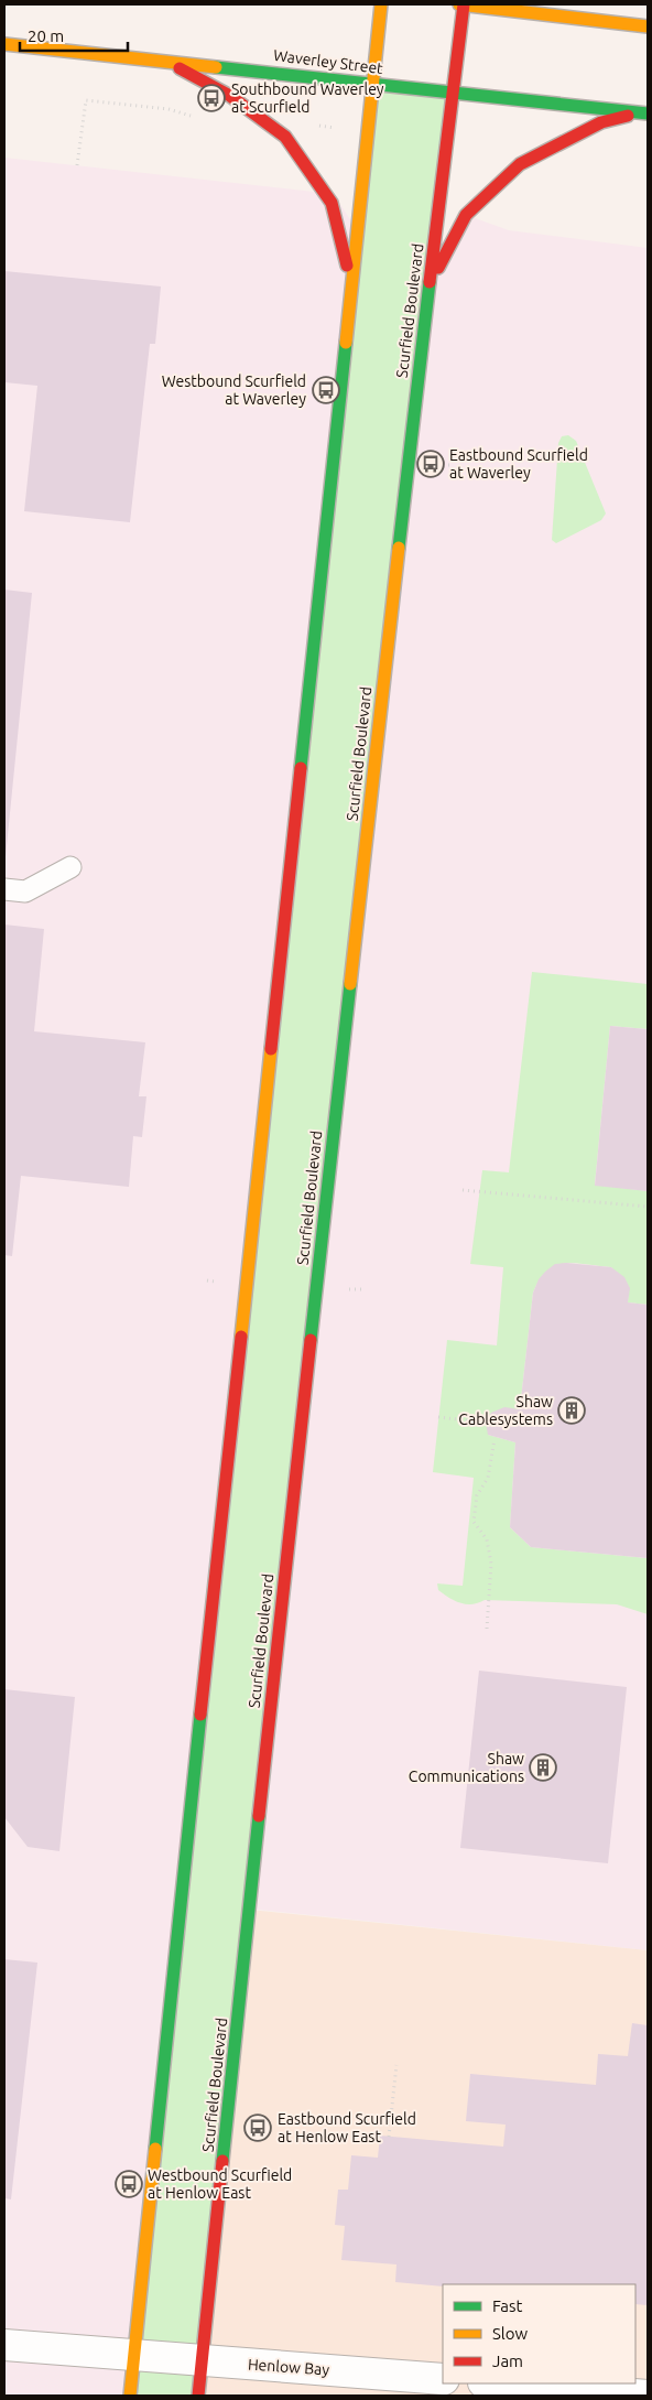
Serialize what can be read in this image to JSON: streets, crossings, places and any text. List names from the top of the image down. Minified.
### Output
{"streets":{"street":["Waverley Street","Scurfield Boulevard","Henlow Bay"]},"crossings":[["Waverley Street","Scurfield Boulevard"],["Scurfield Boulevard","Henlow Bay"]],"places":{"bus stop":["Southbound Waverley at Scurfield","Westbound Scurfield at Waverley","Eastbound Scurfield at Waverley","Eastbound Scurfield at Henlow East","Westbound Scurfield at Henlow East"],"building":["Shaw Cablesystems","Shaw Communications"]},"legend":["Fast","Slow","Jam"],"scale_bar":"20 m"}
